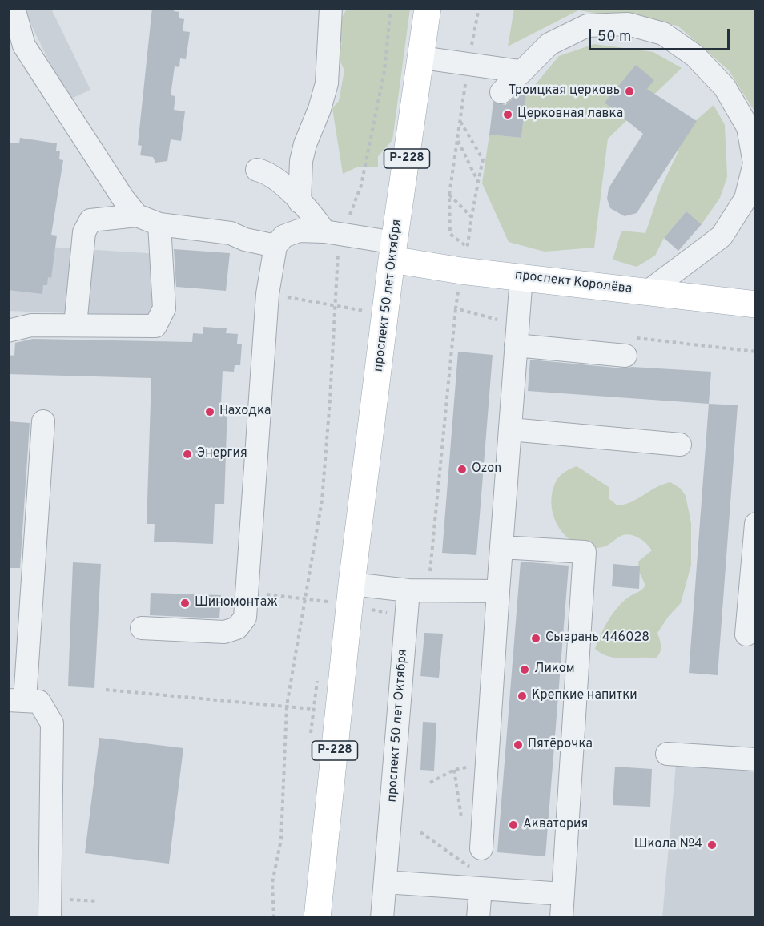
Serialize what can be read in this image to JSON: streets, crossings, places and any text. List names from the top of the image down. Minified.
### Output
{"streets":{"main road":["Р-228","проспект Королёва","проспект 50 лет Октября"]},"crossings":[["проспект Королёва","проспект 50 лет Октября"]],"places":["Троицкая церковь","Церковная лавка","Находка","Энергия","Ozon","Шиномонтаж","Сызрань 446028","Ликом","Крепкие напитки","Пятёрочка","Акватория","Школа №4"],"scale_bar":"50 m"}
